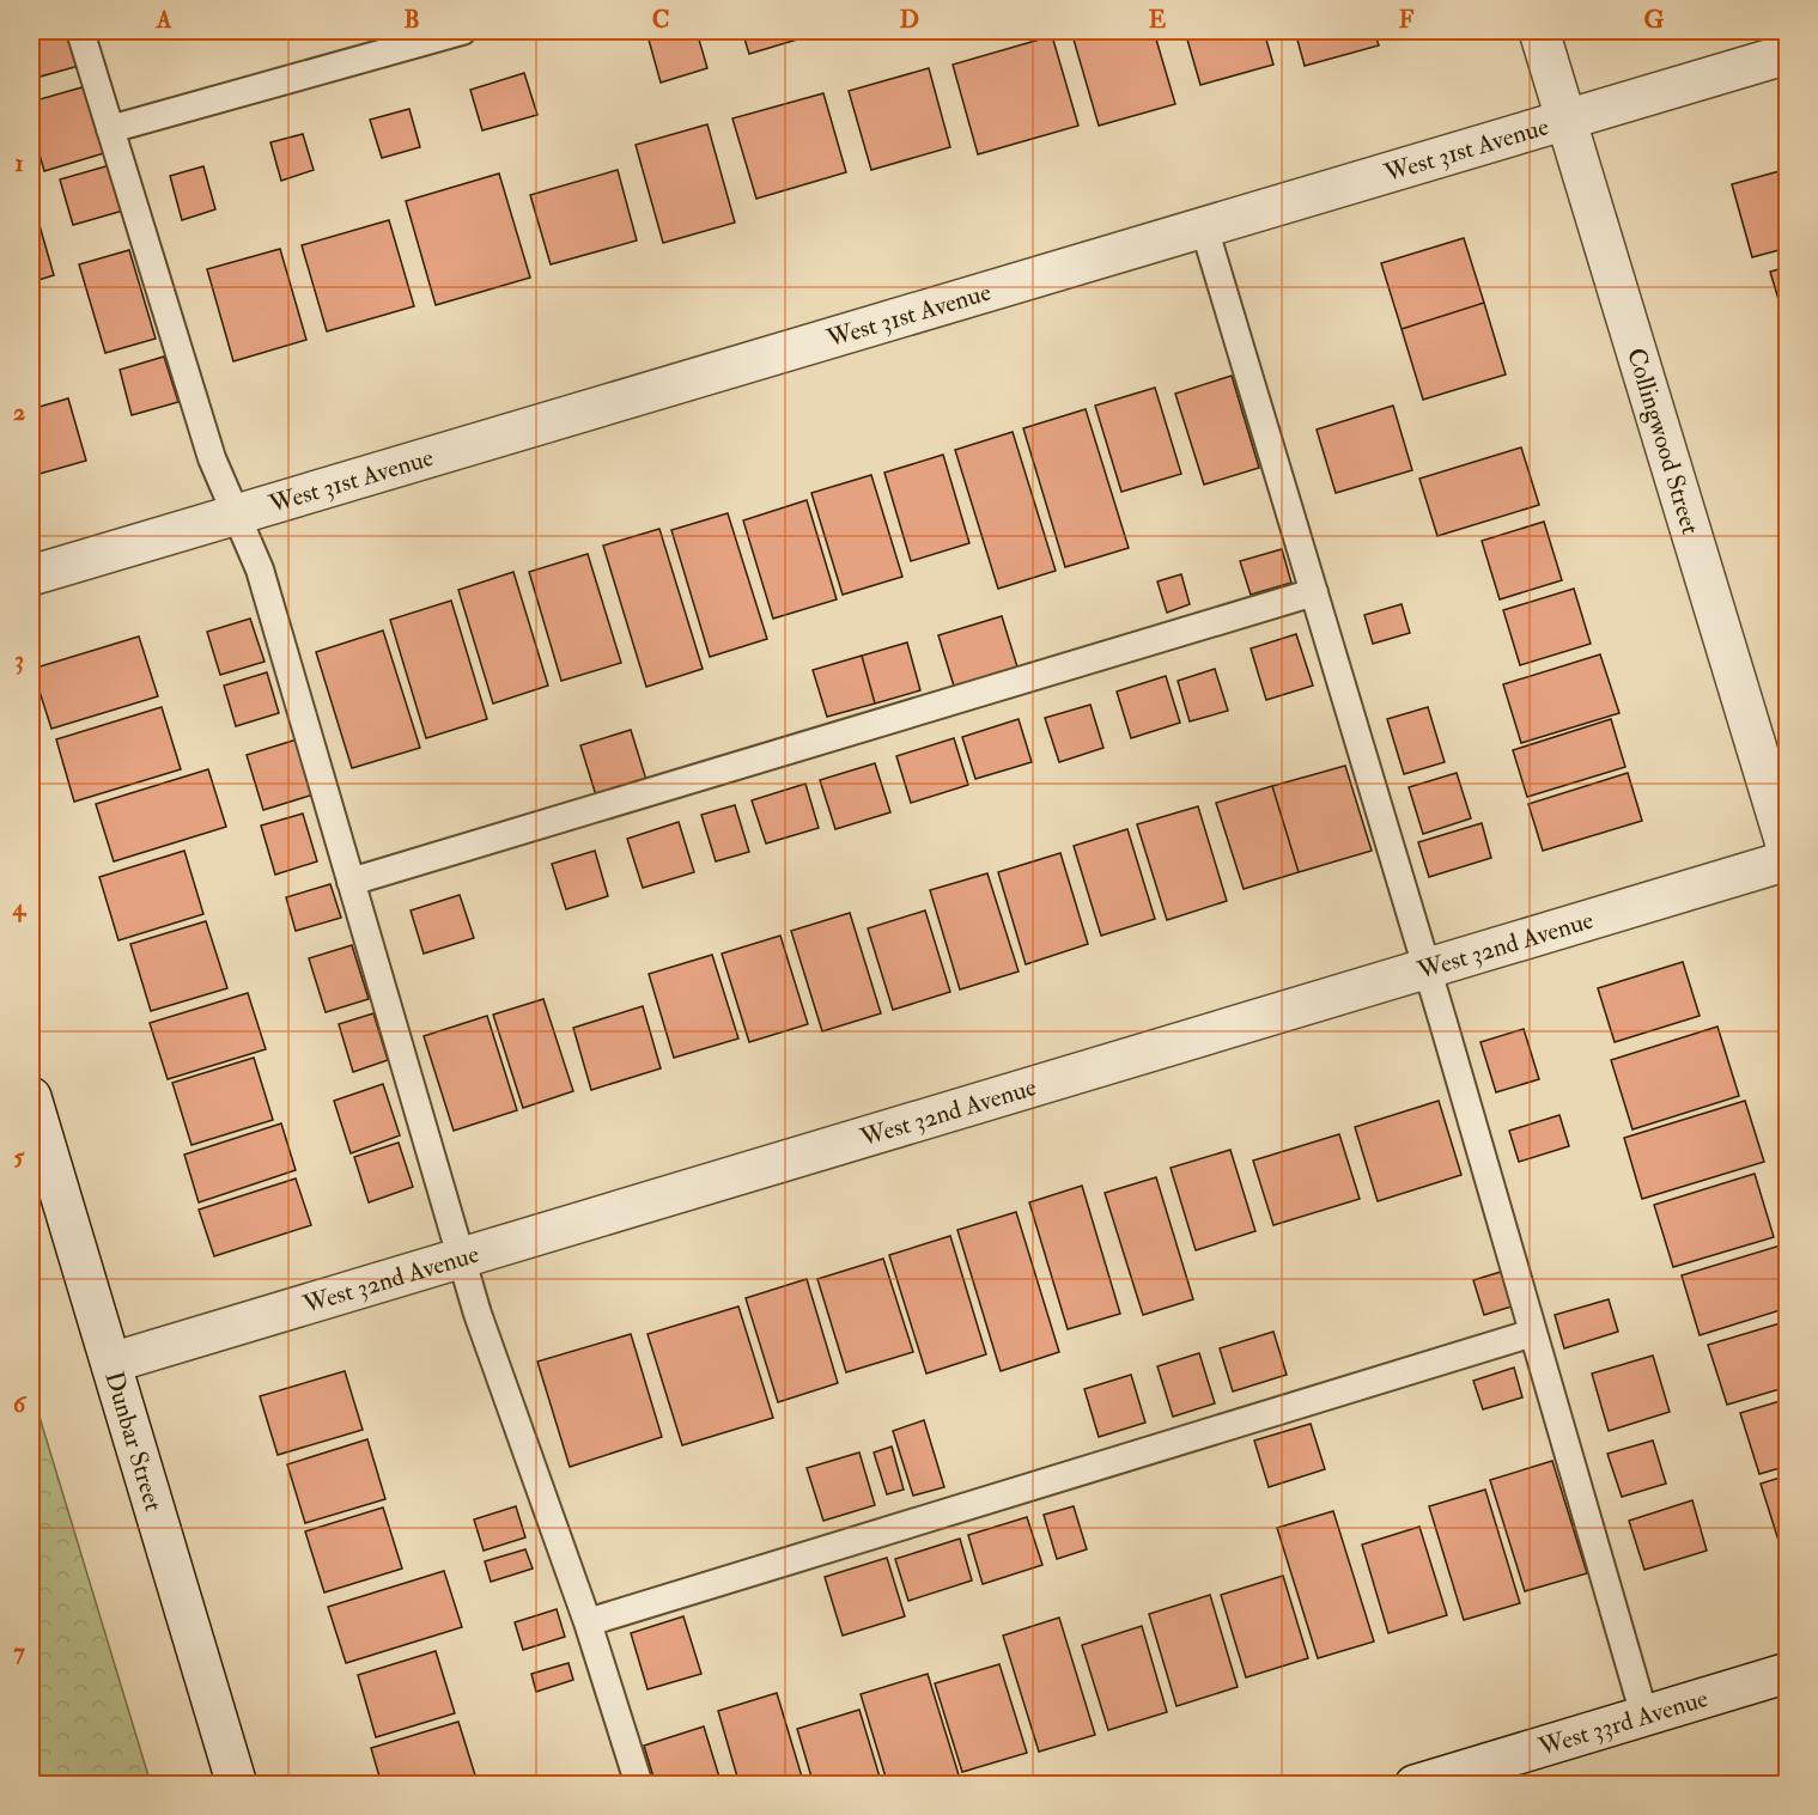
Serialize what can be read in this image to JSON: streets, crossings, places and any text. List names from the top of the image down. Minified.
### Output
{"streets":{"street":["West 31st Avenue","Collingwood Street","West 32nd Avenue","Dunbar Street","West 33rd Avenue"]},"crossings":[["West 31st Avenue","Collingwood Street"],["West 32nd Avenue","Dunbar Street"]],"grid":{"columns":["A","B","C","D","E","F","G"],"rows":["1","2","3","4","5","6","7"]}}
